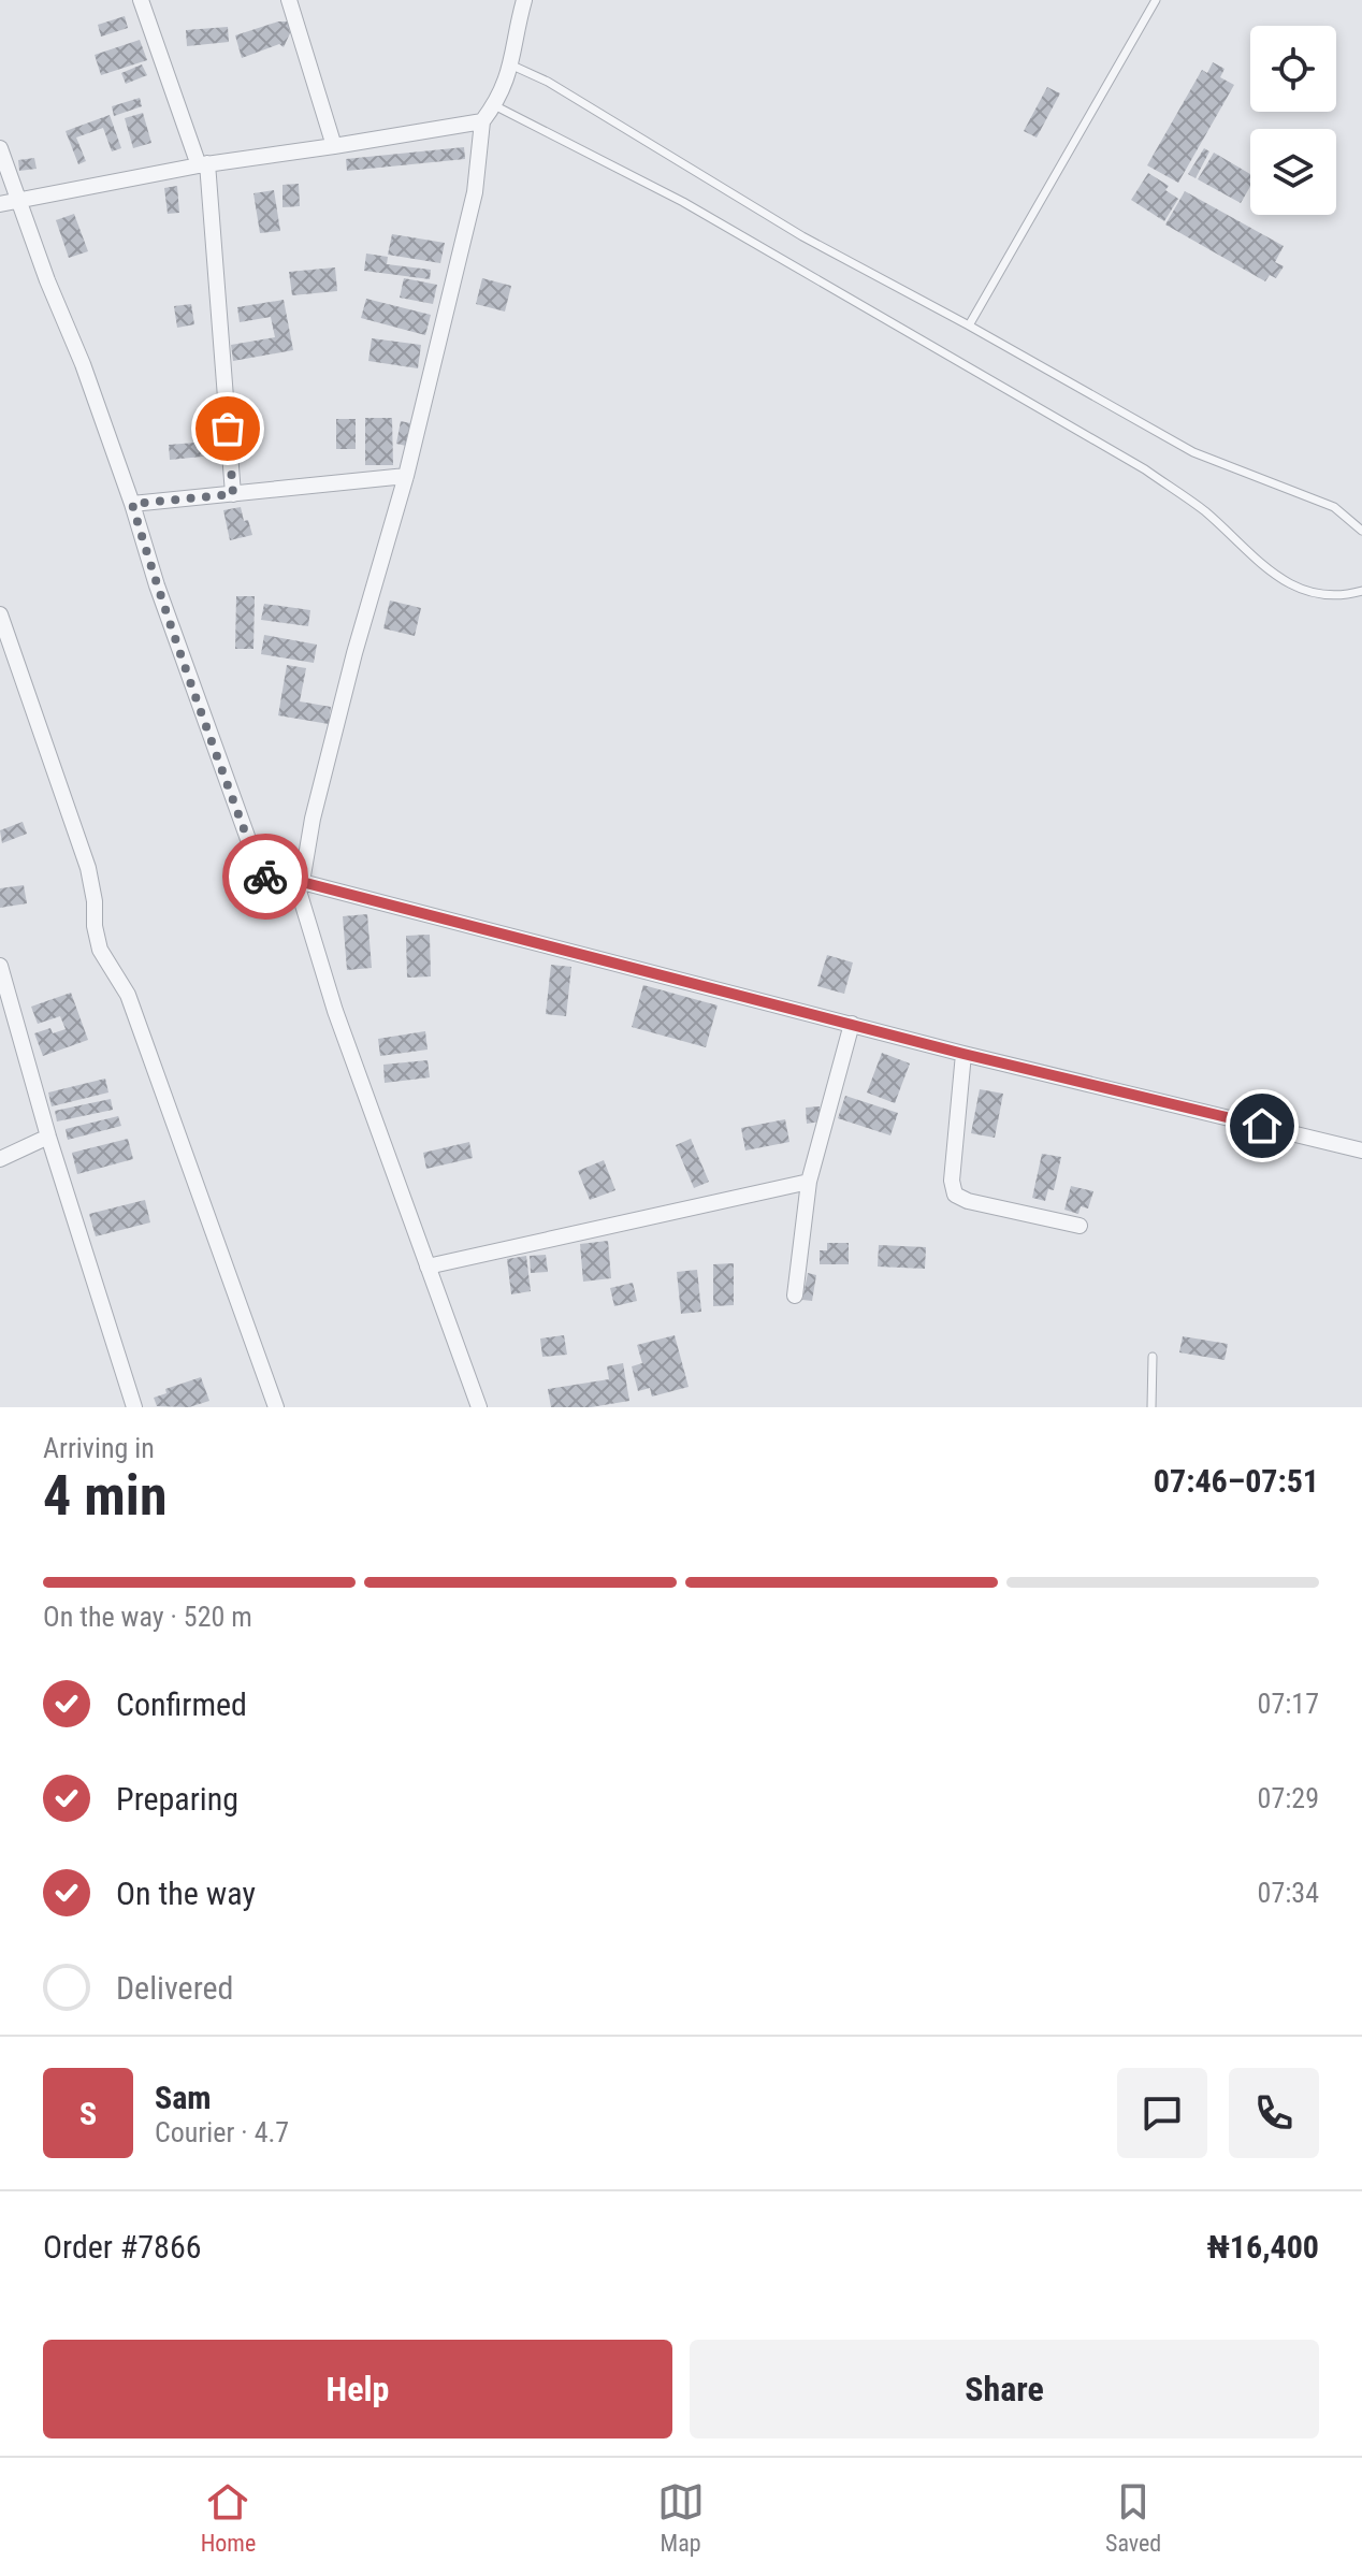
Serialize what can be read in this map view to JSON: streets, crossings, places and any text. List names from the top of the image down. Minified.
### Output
{"page":{"heading":["4 min","Arriving in","07:46–07:51"],"panel":["Sam","Courier · 4.7","Order #7866","₦16,400"],"bar":"On the way · 520 m","list":[["Confirmed","07:17"],["Preparing","07:29"],["On the way","07:34"],"Delivered"],"round":"S","buttons":["Help","Share"],"tabs":["Home","Map","Saved"]}}
